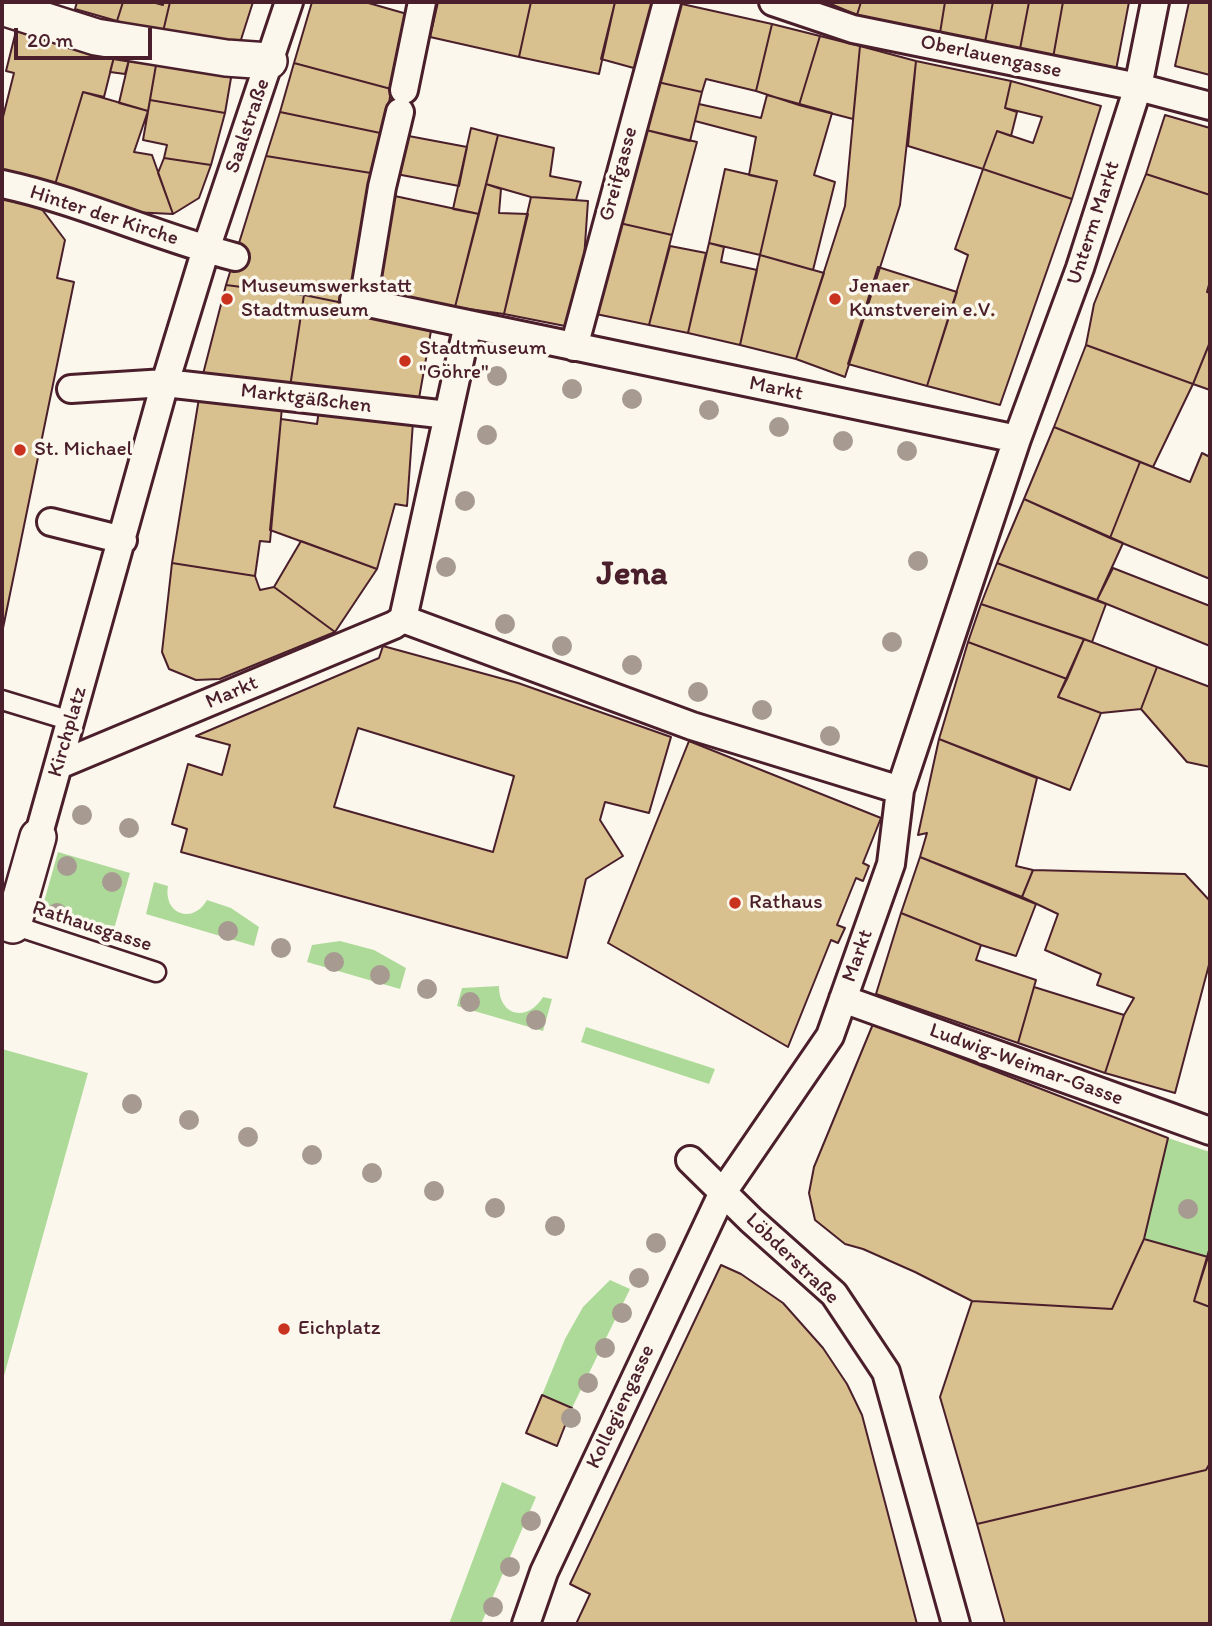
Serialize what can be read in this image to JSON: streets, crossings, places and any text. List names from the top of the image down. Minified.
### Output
{"streets":{"street":["Oberlauengasse","Saalstraße","Greifgasse","Hinter der Kirche","Unterm Markt","Markt","Marktgäßchen","Kirchplatz","Ludwig-Weimar-Gasse","Löbderstraße","Kollegiengasse"],"lane":["Rathausgasse"]},"crossings":[["Oberlauengasse","Unterm Markt"],["Saalstraße","Hinter der Kirche"],["Saalstraße","Kirchplatz"],["Greifgasse","Markt"],["Hinter der Kirche","Kirchplatz"],["Unterm Markt","Markt"],["Markt","Kirchplatz"],["Markt","Ludwig-Weimar-Gasse"],["Marktgäßchen","Kirchplatz"],["Kirchplatz","Rathausgasse"],["Löbderstraße","Kollegiengasse"]],"districts":["Jena"],"places":["Museumswerkstatt Stadtmuseum","Jenaer Kunstverein e.V.","Stadtmuseum \"Göhre\"","St. Michael","Rathaus","Eichplatz"],"scale_bar":"20 m"}
